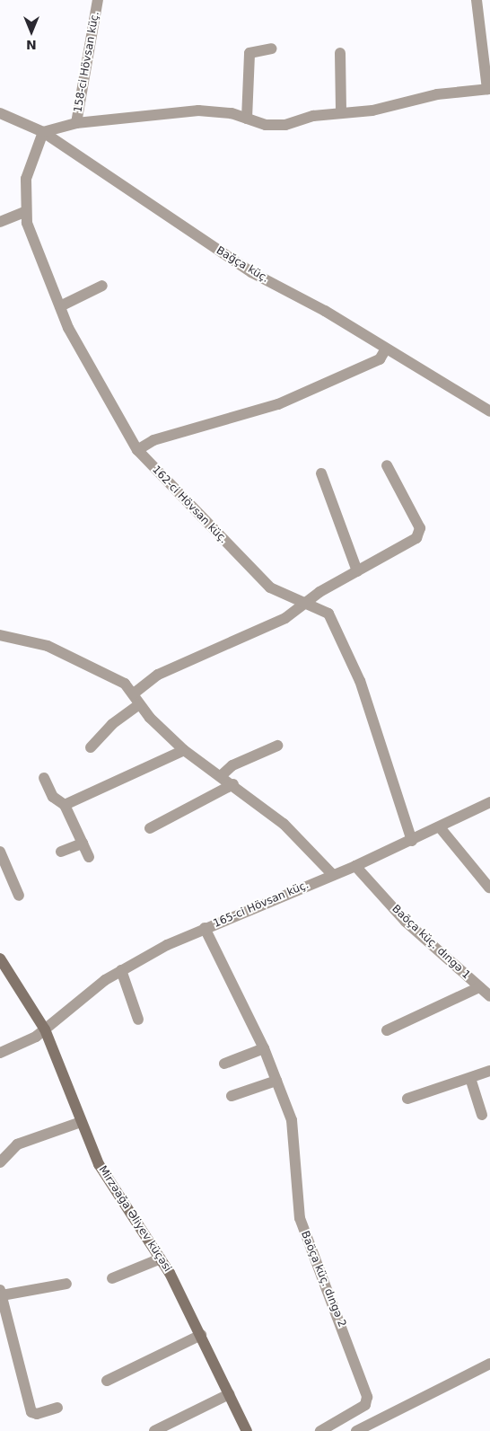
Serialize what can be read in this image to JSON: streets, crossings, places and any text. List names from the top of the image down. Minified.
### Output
{"streets":{"street":["158-ci Hövsan küç.","Bağça küç.","162-ci Hövsan küç.","165-ci Hövsan küç.","Baöça küç. dıngə 1","Mirzəağa Əliyev küçəsi","Baöça küç. dıngə 2"]},"crossings":[["Bağça küç.","162-ci Hövsan küç."],["162-ci Hövsan küç.","165-ci Hövsan küç."],["165-ci Hövsan küç.","Baöça küç. dıngə 1"],["165-ci Hövsan küç.","Mirzəağa Əliyev küçəsi"],["165-ci Hövsan küç.","Baöça küç. dıngə 2"]],"north":"bottom"}
